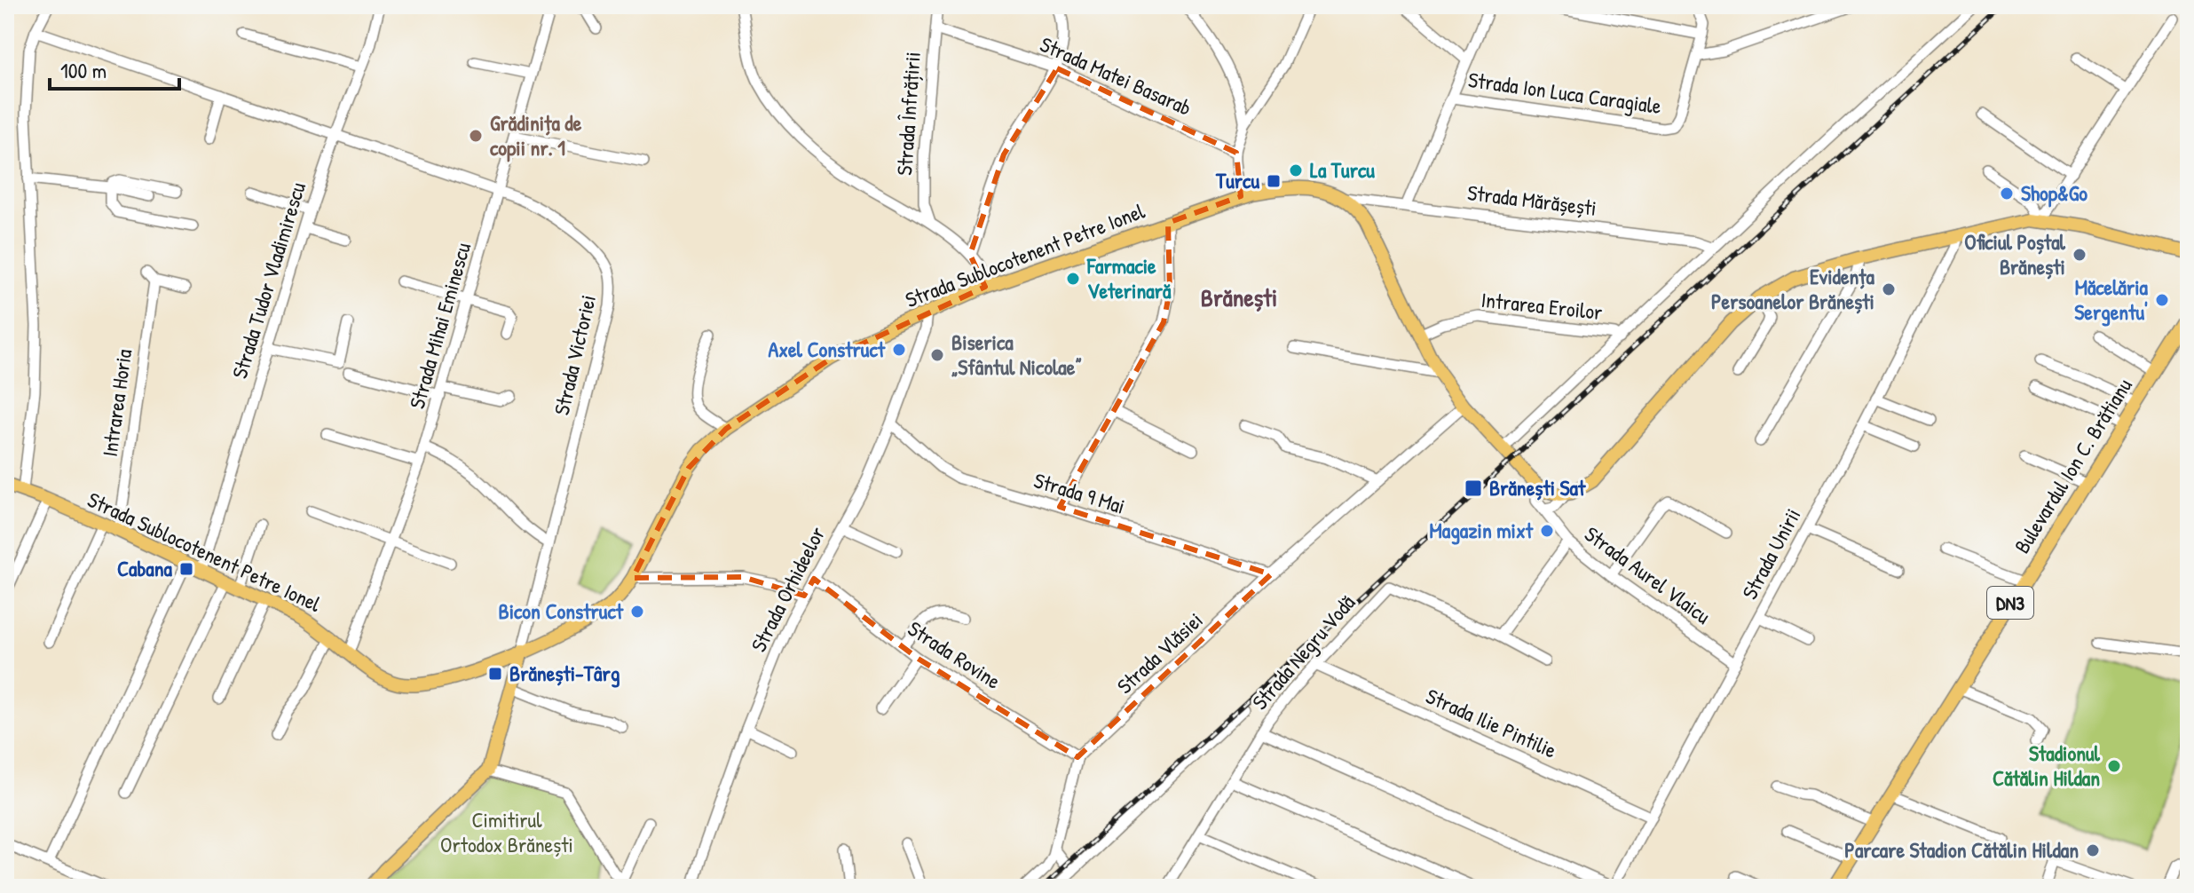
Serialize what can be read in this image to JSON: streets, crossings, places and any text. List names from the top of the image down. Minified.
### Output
{"streets":{"main road":["Strada Sublocotenent Petre Ionel","Strada Victoriei","Bulevardul Ion C. Brătianu","DN3"],"street":["Strada Matei Basarab","Strada Ion Luca Caragiale","Strada Înfrățirii","Strada Mărășești","Strada Tudor Vladimirescu","Intrarea Eroilor","Strada Mihai Eminescu","Intrarea Horia","Strada 9 Mai","Strada Unirii","Strada Aurel Vlaicu","Strada Orhideelor","Strada Negru Vodă","Strada Vlăsiei","Strada Rovine","Strada Ilie Pintilie"]},"crossings":[["Strada Matei Basarab","Strada Înfrățirii"],["Strada Ion Luca Caragiale","Strada Mărășești"],["Strada Mărășești","Strada Sublocotenent Petre Ionel"],["Strada Sublocotenent Petre Ionel","Strada Tudor Vladimirescu"],["Strada Sublocotenent Petre Ionel","Strada Mihai Eminescu"],["Strada Sublocotenent Petre Ionel","Strada Victoriei"],["Strada Sublocotenent Petre Ionel","Intrarea Horia"],["Strada Sublocotenent Petre Ionel","Strada Orhideelor"],["Strada Tudor Vladimirescu","Strada Victoriei"],["Strada Mihai Eminescu","Strada Victoriei"],["Strada 9 Mai","Strada Orhideelor"],["Strada 9 Mai","Strada Vlăsiei"],["Strada Unirii","Strada Aurel Vlaicu"],["Strada Unirii","Strada Ilie Pintilie"],["Strada Orhideelor","Strada Rovine"],["Strada Negru Vodă","Strada Ilie Pintilie"],["Strada Vlăsiei","Strada Rovine"]],"districts":["Brănești"],"parks":["Cimitirul Ortodox Brănești"],"places":{"other":["Grădinița de copii nr. 1","La Turcu","Shop&Go","Oficiul Poștal Brănești","Farmacie Veterinară","Evidența Persoanelor Brănești","Măcelăria Sergentu'","Axel Construct","Biserica „Sfântul Nicolae”","Magazin mixt","Bicon Construct","Stadionul Cătălin Hildan","Parcare Stadion Cătălin Hildan"],"transit":["Turcu","Brănești Sat","Cabana","Brănești-Târg"]},"scale_bar":"100 m"}
